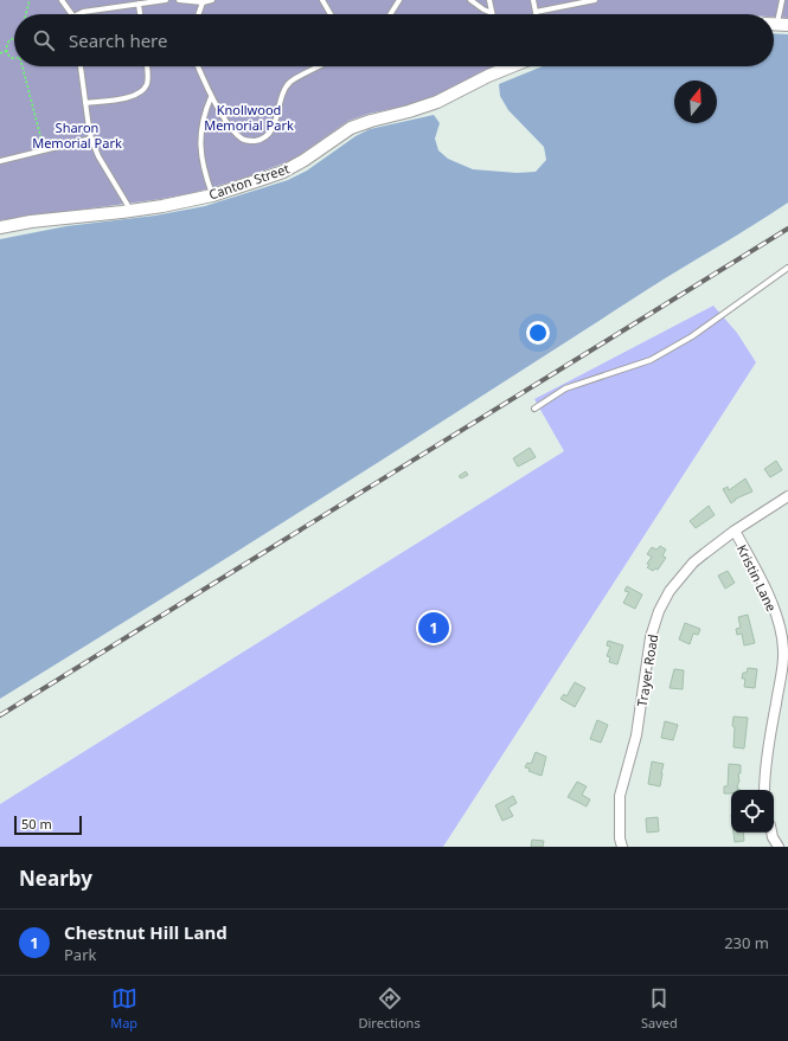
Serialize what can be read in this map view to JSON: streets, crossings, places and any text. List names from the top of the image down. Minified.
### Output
{"streets":{"street":["Canton Street","Kristin Lane","Trayer Road"]},"crossings":[["Kristin Lane","Trayer Road"]],"parks":["Knollwood Memorial Park","Sharon Memorial Park"],"scale_bar":"50 m","north":"top","page":{"search":"Search here","pins":"1","scale":"50 m","heading":"Nearby","list":[{"mark":"1","name":"Chestnut Hill Land","note":"Park","value":"230 m"}],"nav":["Map","Directions","Saved"]}}
